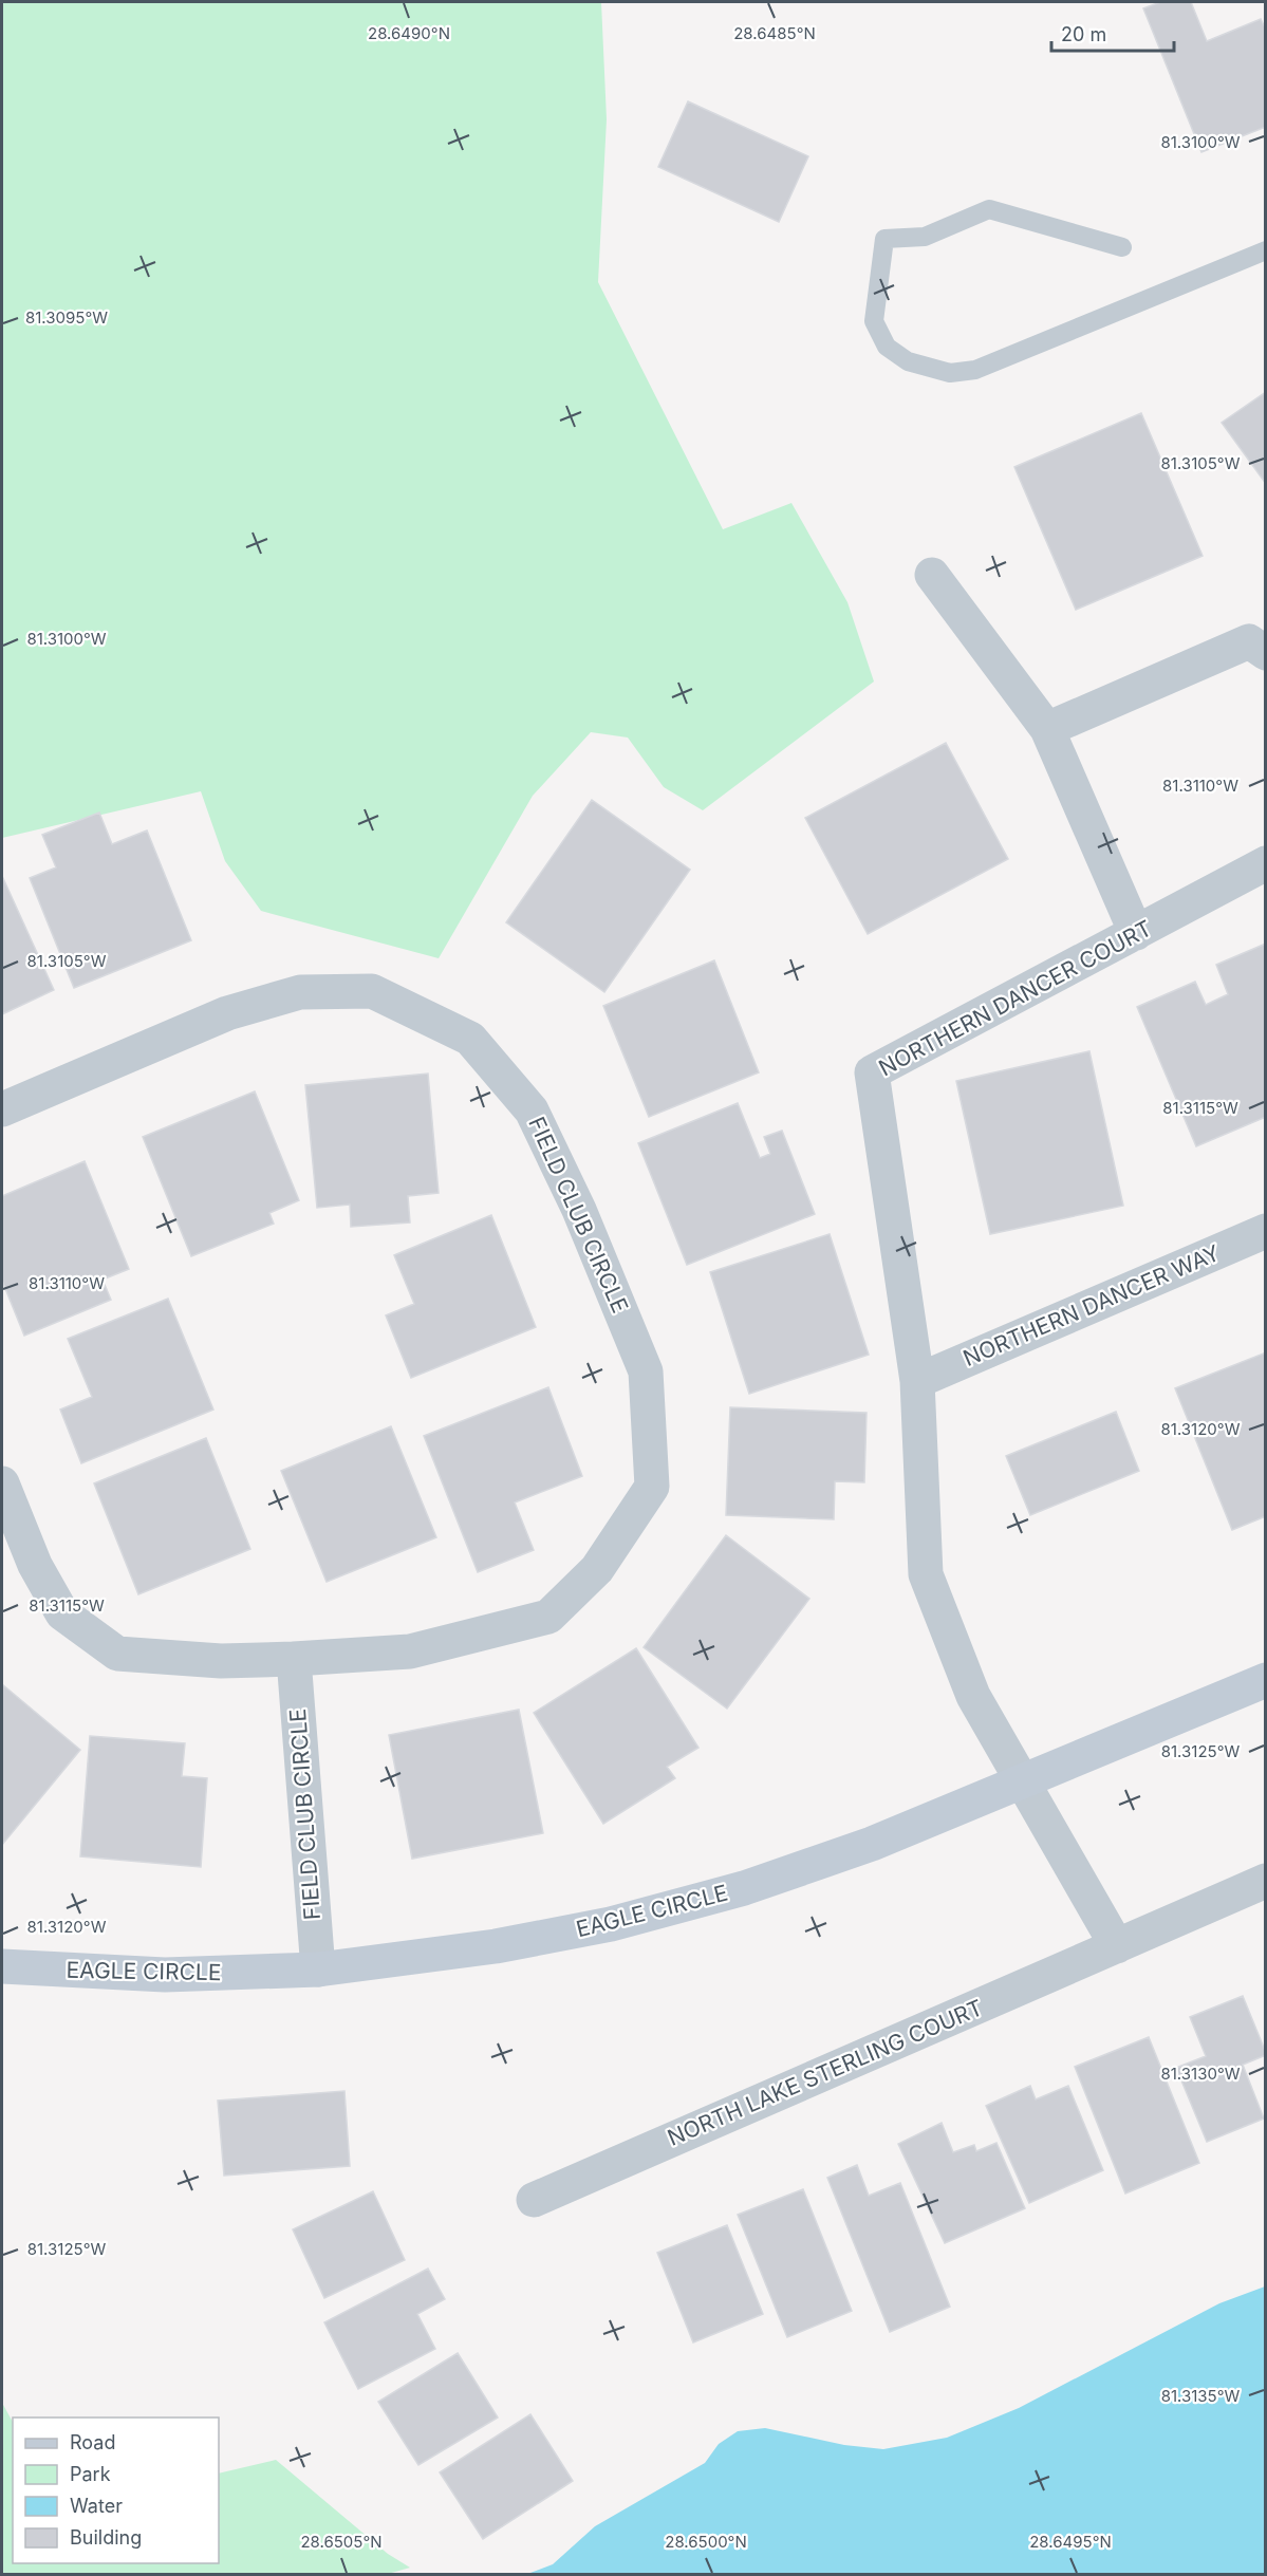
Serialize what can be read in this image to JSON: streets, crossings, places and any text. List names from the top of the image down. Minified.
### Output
{"streets":{"street":["NORTHERN DANCER COURT","FIELD CLUB CIRCLE","NORTHERN DANCER WAY","EAGLE CIRCLE","NORTH LAKE STERLING COURT"]},"crossings":[["NORTHERN DANCER COURT","NORTHERN DANCER WAY"],["NORTHERN DANCER COURT","EAGLE CIRCLE"],["NORTHERN DANCER COURT","NORTH LAKE STERLING COURT"],["FIELD CLUB CIRCLE","EAGLE CIRCLE"]],"legend":["Road","Park","Water","Building"],"scale_bar":"20 m","coordinates":["28.6490°N","28.6485°N","81.3100°W","81.3095°W","81.3105°W","81.3110°W","81.3115°W","81.3120°W","81.3125°W","81.3130°W","81.3135°W","28.6505°N","28.6500°N","28.6495°N"]}
